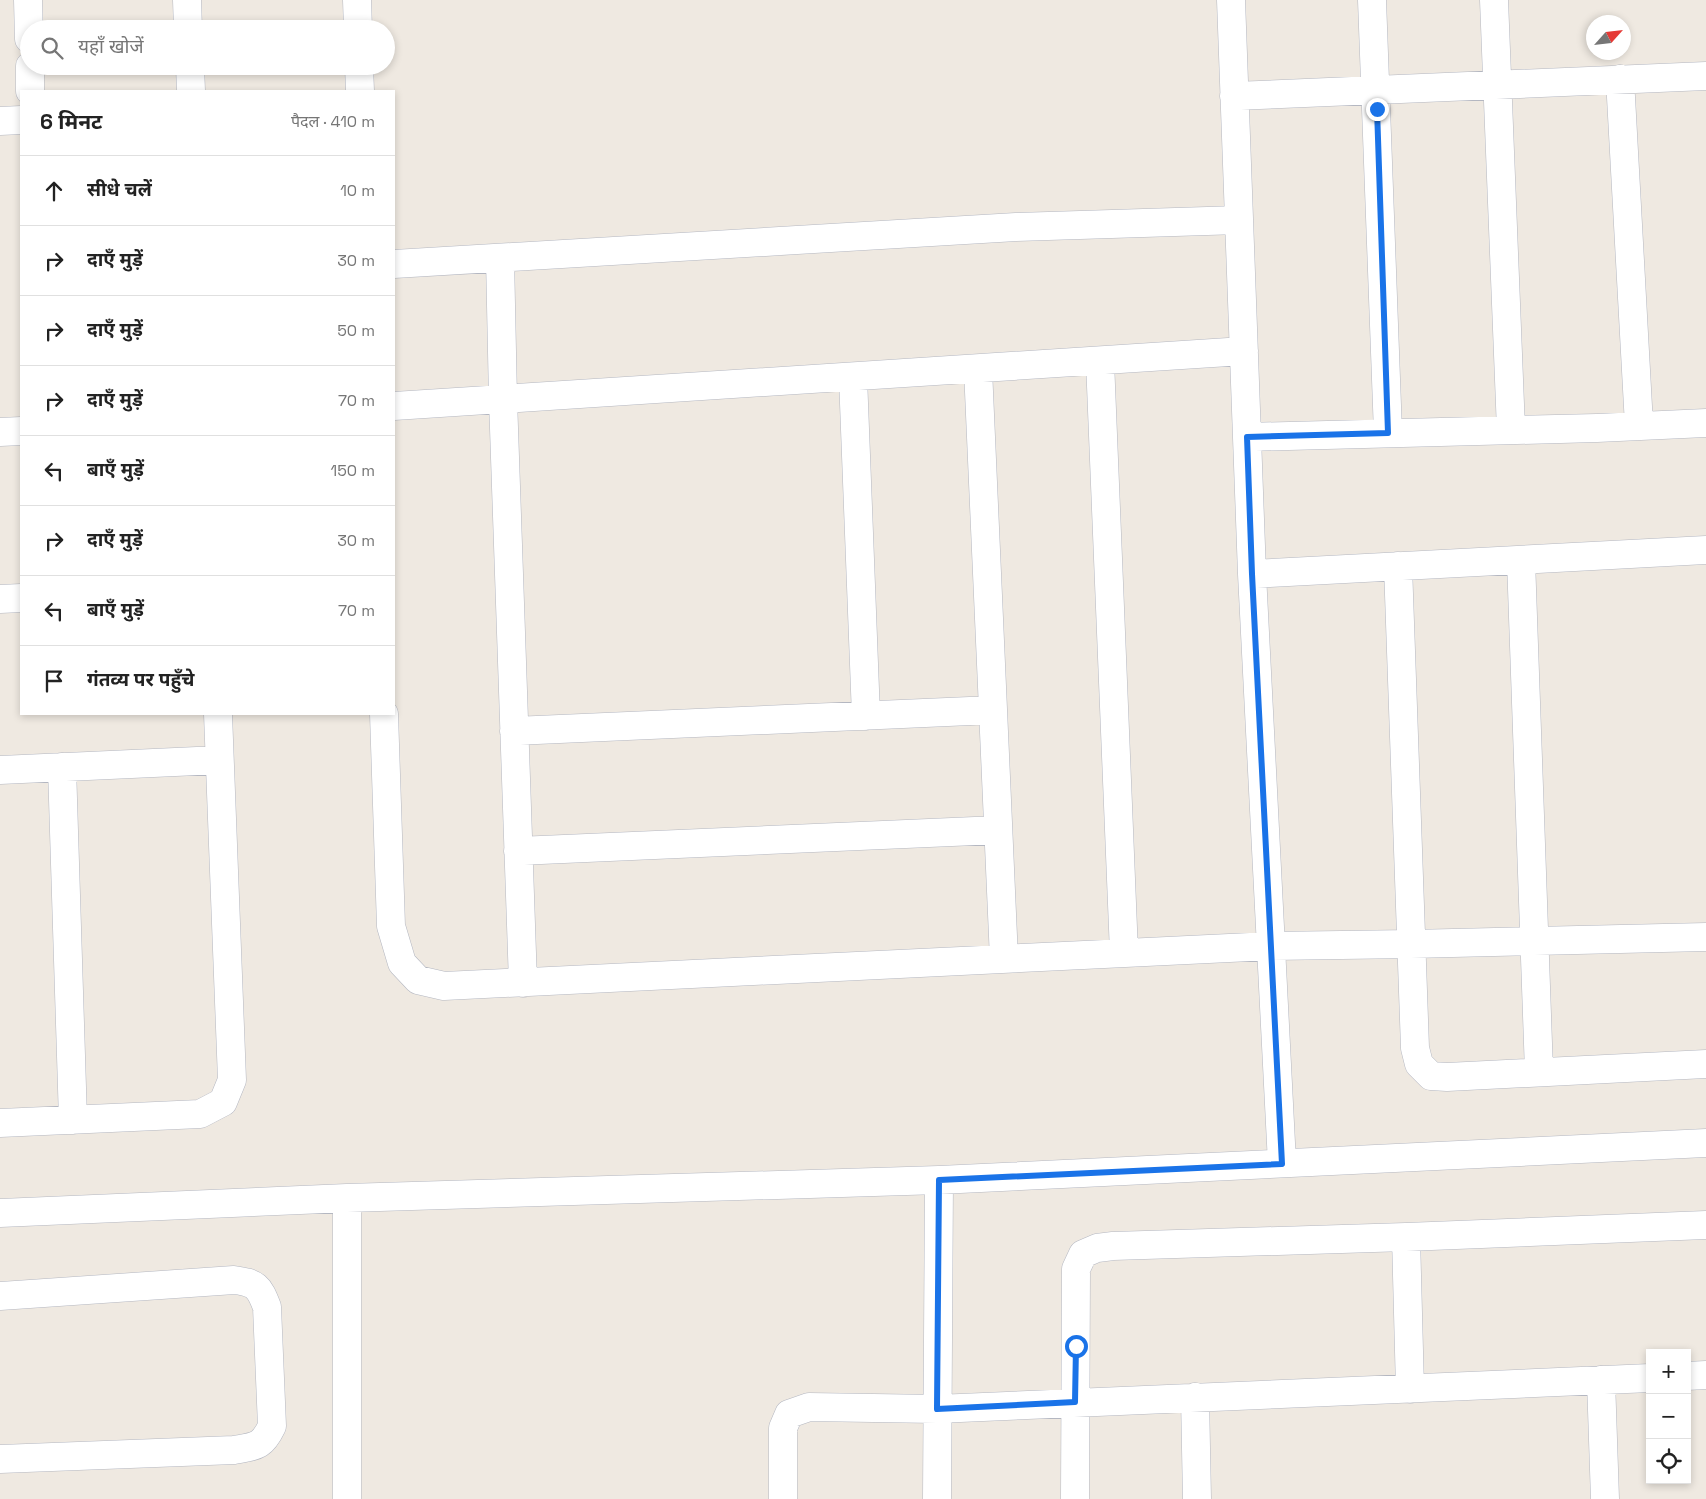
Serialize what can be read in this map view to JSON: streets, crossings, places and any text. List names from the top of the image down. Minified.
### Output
{"north":"top right","page":{"search":"यहाँ खोजें","heading":["6 मिनट","पैदल · 410 m"],"list":[["सीधे चलें","10 m"],["दाएँ मुड़ें","30 m"],["दाएँ मुड़ें","50 m"],["दाएँ मुड़ें","70 m"],["बाएँ मुड़ें","150 m"],["दाएँ मुड़ें","30 m"],["बाएँ मुड़ें","70 m"],"गंतव्य पर पहुँचे"],"map_buttons":["+","−"]}}
